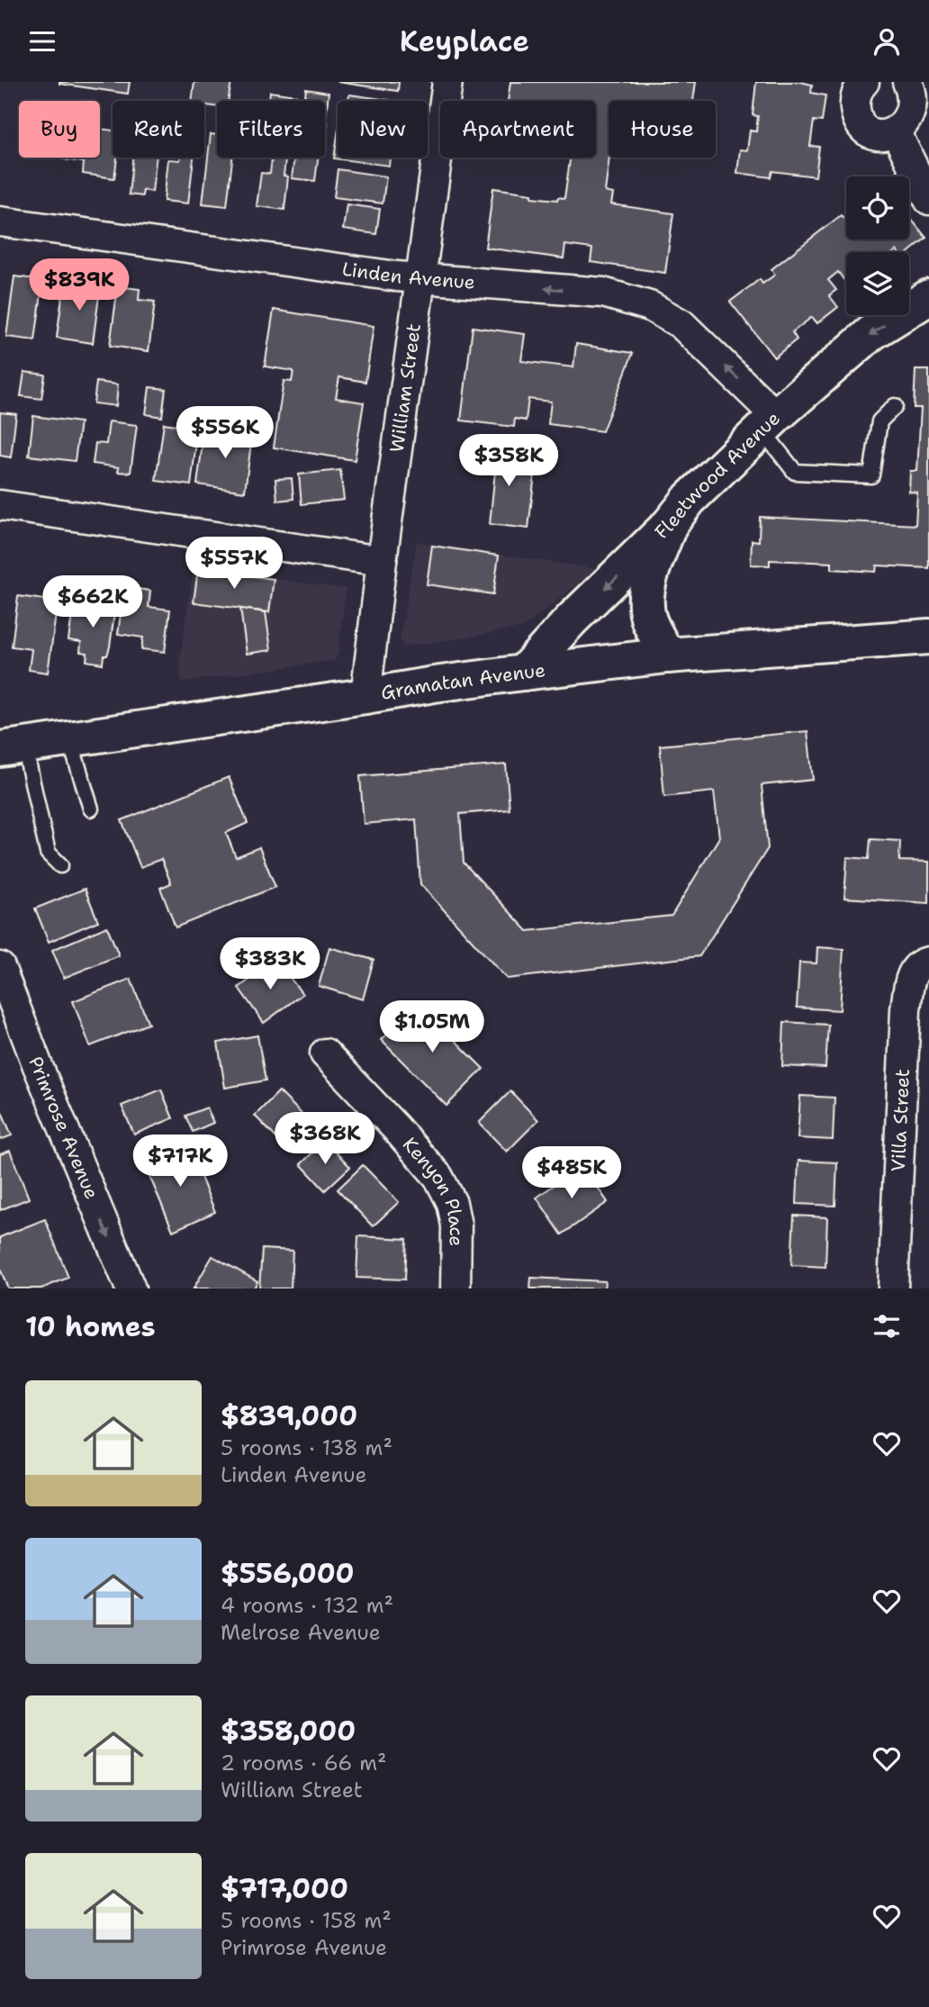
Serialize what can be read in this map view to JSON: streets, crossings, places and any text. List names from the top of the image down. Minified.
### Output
{"streets":{"main road":["Fleetwood Avenue","Gramatan Avenue"],"street":["Linden Avenue","William Street","Villa Street","Primrose Avenue","Kenyon Place"]},"crossings":[["Linden Avenue","William Street"],["Linden Avenue","Fleetwood Avenue"],["William Street","Gramatan Avenue"],["Fleetwood Avenue","Gramatan Avenue"]],"one_way":["Linden Avenue","Fleetwood Avenue","Primrose Avenue"],"page":{"header":"Keyplace","chip":["Buy","Rent","Filters","New","Apartment","House"],"price":["$839K","$556K","$358K","$557K","$662K","$383K","$1.05M","$368K","$717K","$485K"],"heading":"10 homes","list":[{"name":"$839,000","note":"5 rooms · 138 m² · Linden Avenue"},{"name":"$556,000","note":"4 rooms · 132 m² · Melrose Avenue"},{"name":"$358,000","note":"2 rooms · 66 m² · William Street"},{"name":"$717,000","note":"5 rooms · 158 m² · Primrose Avenue"}]}}
